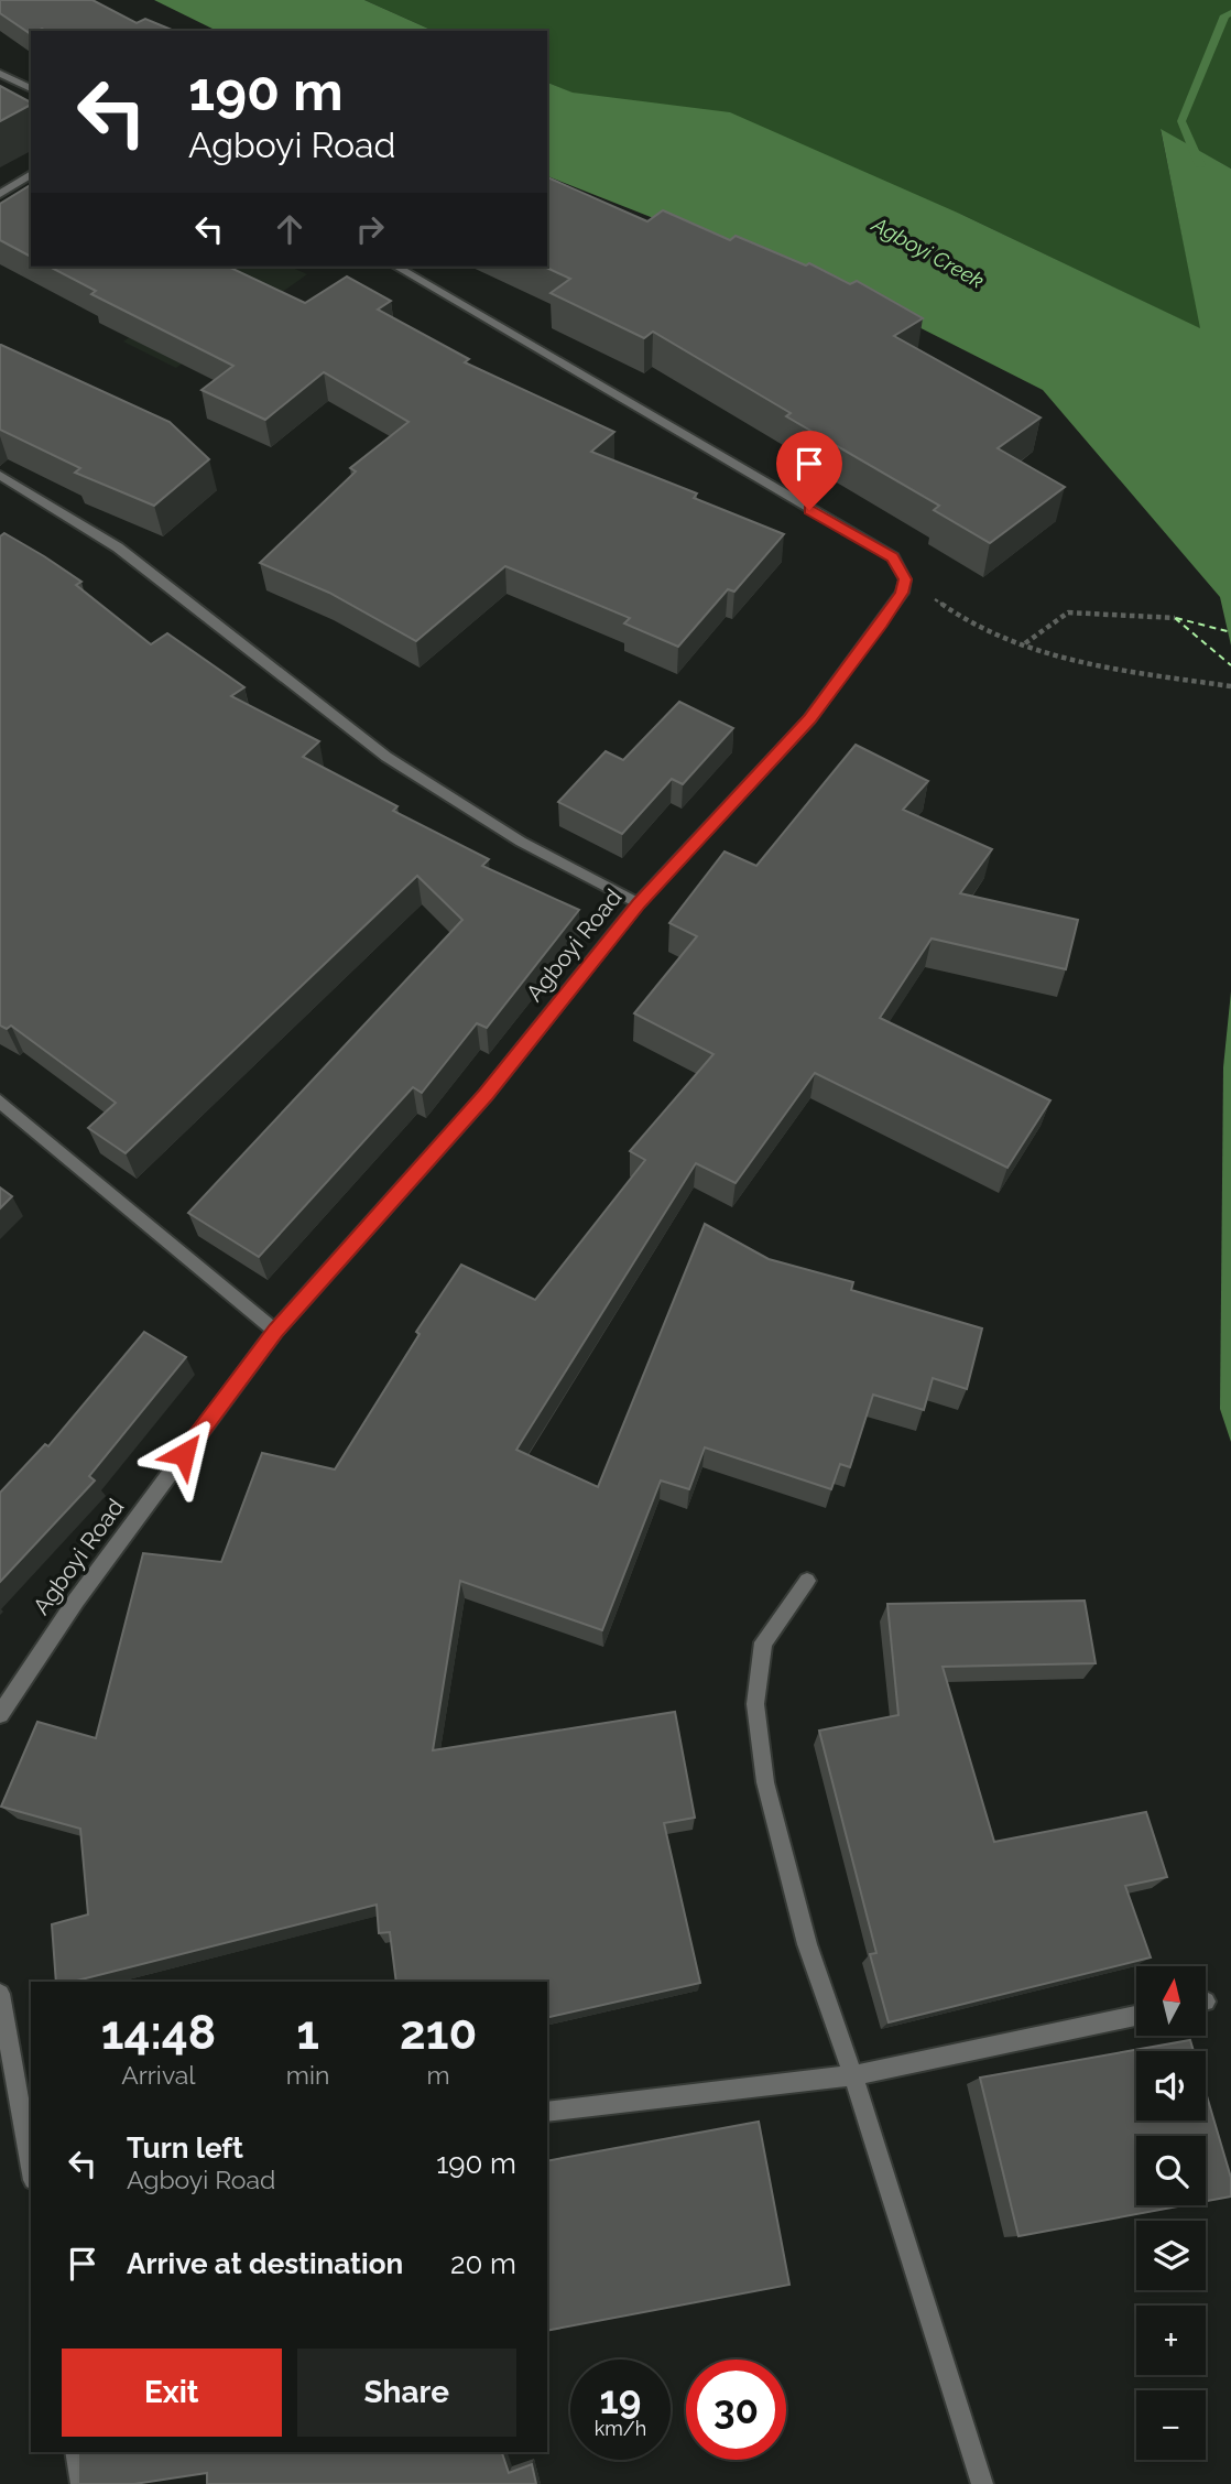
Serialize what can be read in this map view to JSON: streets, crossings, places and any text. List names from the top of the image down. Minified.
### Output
{"streets":{"street":["Agboyi Road"]},"water":["Agboyi Creek"],"north":"top","page":{"turn":["190 m","Agboyi Road"],"map_buttons":["+","−"],"eta":["14:48","Arrival","1","min","210","m"],"list":[{"name":"Turn left","note":"Agboyi Road","value":"190 m"},{"name":"Arrive at destination","value":"20 m"}],"buttons":["Exit","Share"],"speed":"19 km/h","limit":"30"}}
